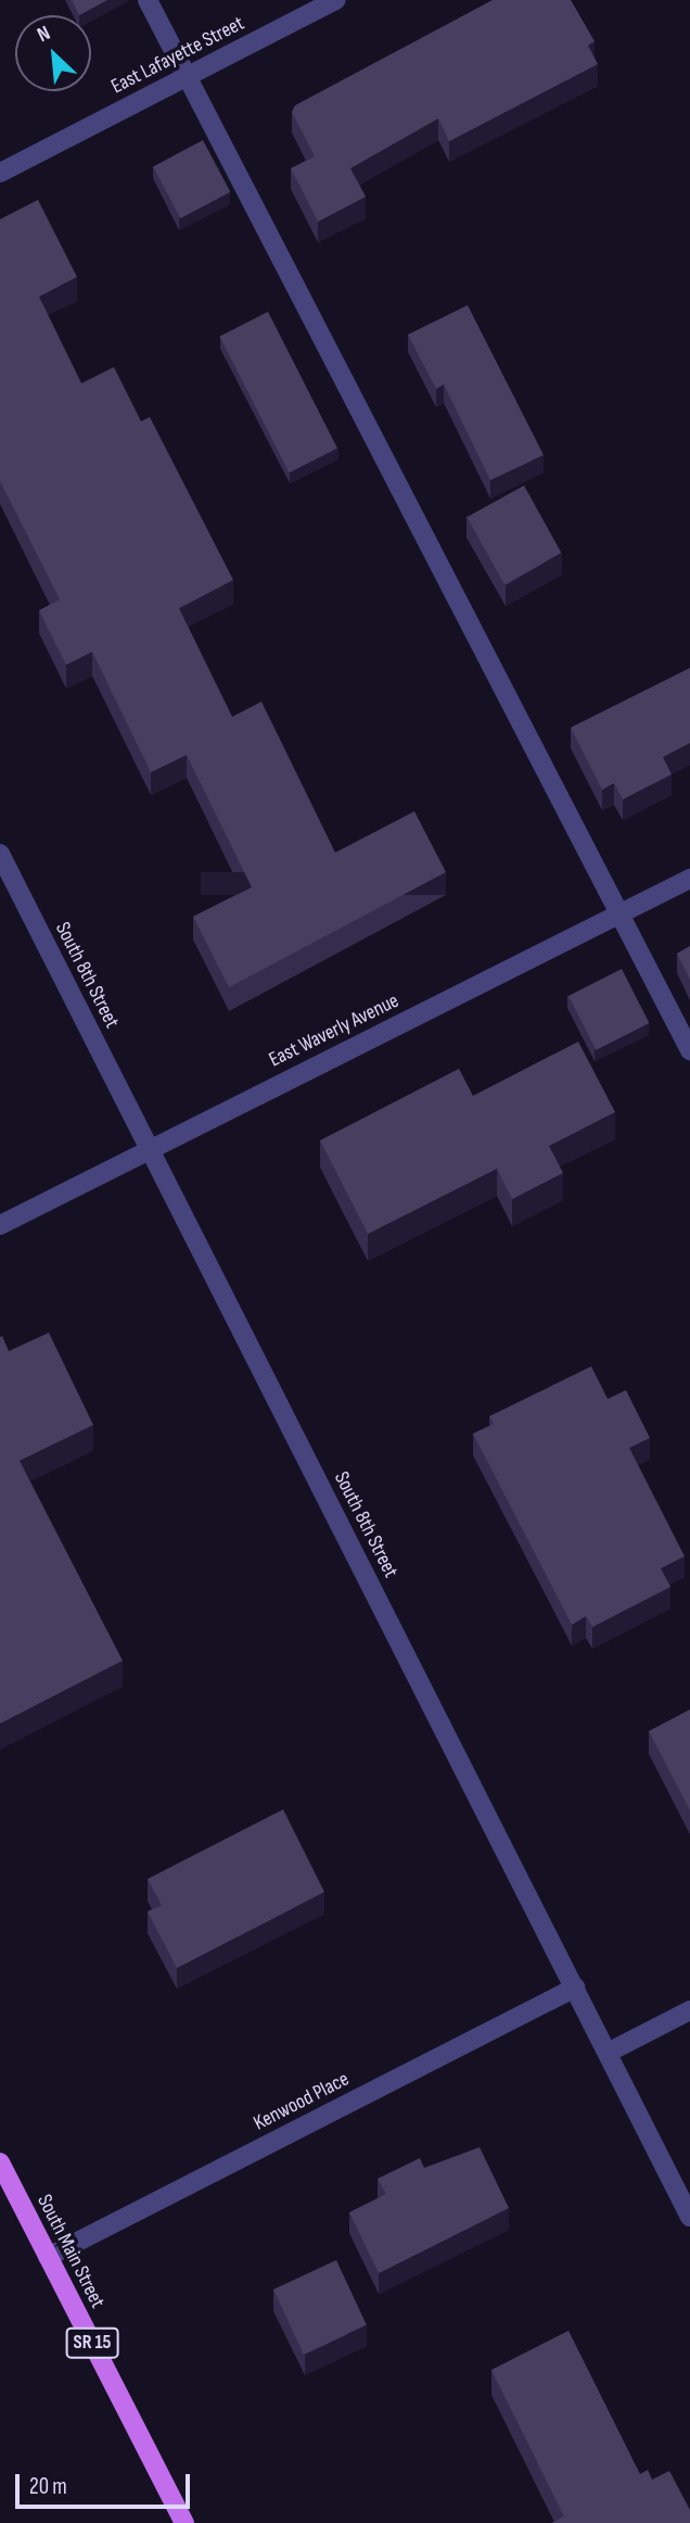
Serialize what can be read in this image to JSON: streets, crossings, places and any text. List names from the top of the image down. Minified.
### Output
{"streets":{"main road":["South Main Street","SR 15"],"street":["East Lafayette Street","South 8th Street","East Waverly Avenue","Kenwood Place"]},"crossings":[["South 8th Street","East Waverly Avenue"],["South 8th Street","Kenwood Place"],["Kenwood Place","South Main Street"]],"scale_bar":"20 m","north":"top left"}
